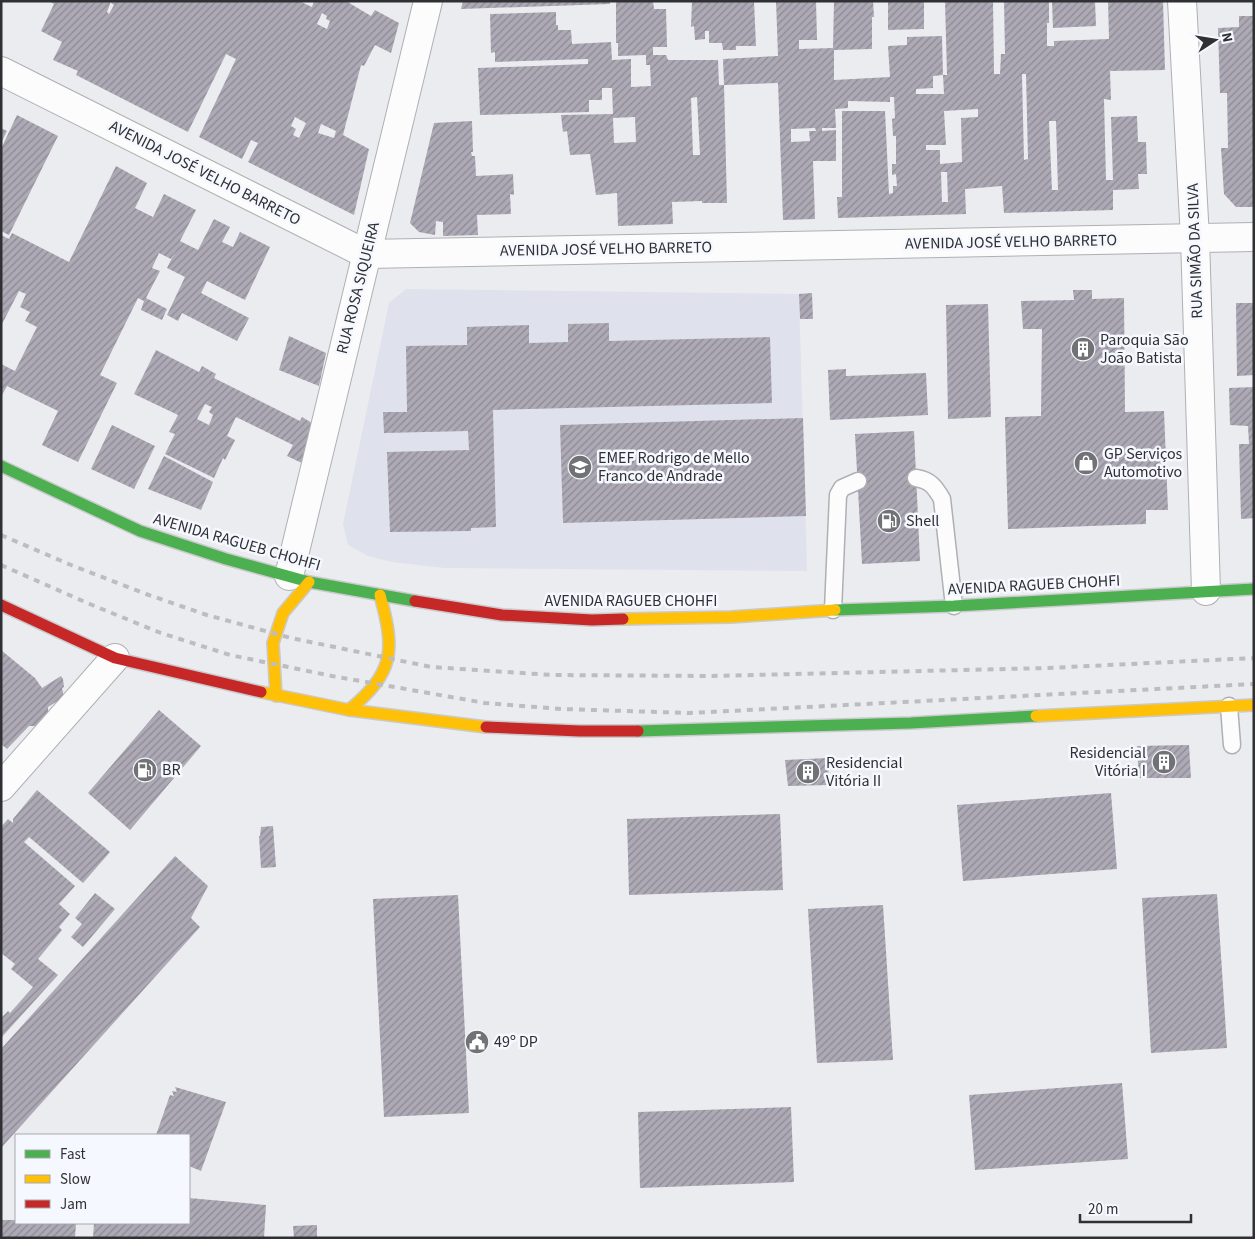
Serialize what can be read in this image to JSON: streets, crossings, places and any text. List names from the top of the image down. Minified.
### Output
{"streets":{"highway":["AVENIDA RAGUEB CHOHFI"],"street":["AVENIDA JOSÉ VELHO BARRETO","RUA SIMÃO DA SILVA","RUA ROSA SIQUEIRA"]},"crossings":[["AVENIDA JOSÉ VELHO BARRETO","RUA SIMÃO DA SILVA"],["AVENIDA JOSÉ VELHO BARRETO","RUA ROSA SIQUEIRA"],["RUA SIMÃO DA SILVA","AVENIDA RAGUEB CHOHFI"],["RUA ROSA SIQUEIRA","AVENIDA RAGUEB CHOHFI"]],"places":{"building":["Paroquia São João Batista","Residencial Vitória I","Residencial Vitória II"],"shop":["GP Serviços Automotivo"],"school or university":["EMEF Rodrigo de Mello Franco de Andrade"],"fuel station":["Shell","BR"],"public building":["49º DP"]},"legend":["Fast","Slow","Jam"],"scale_bar":"20 m","north":"right"}
